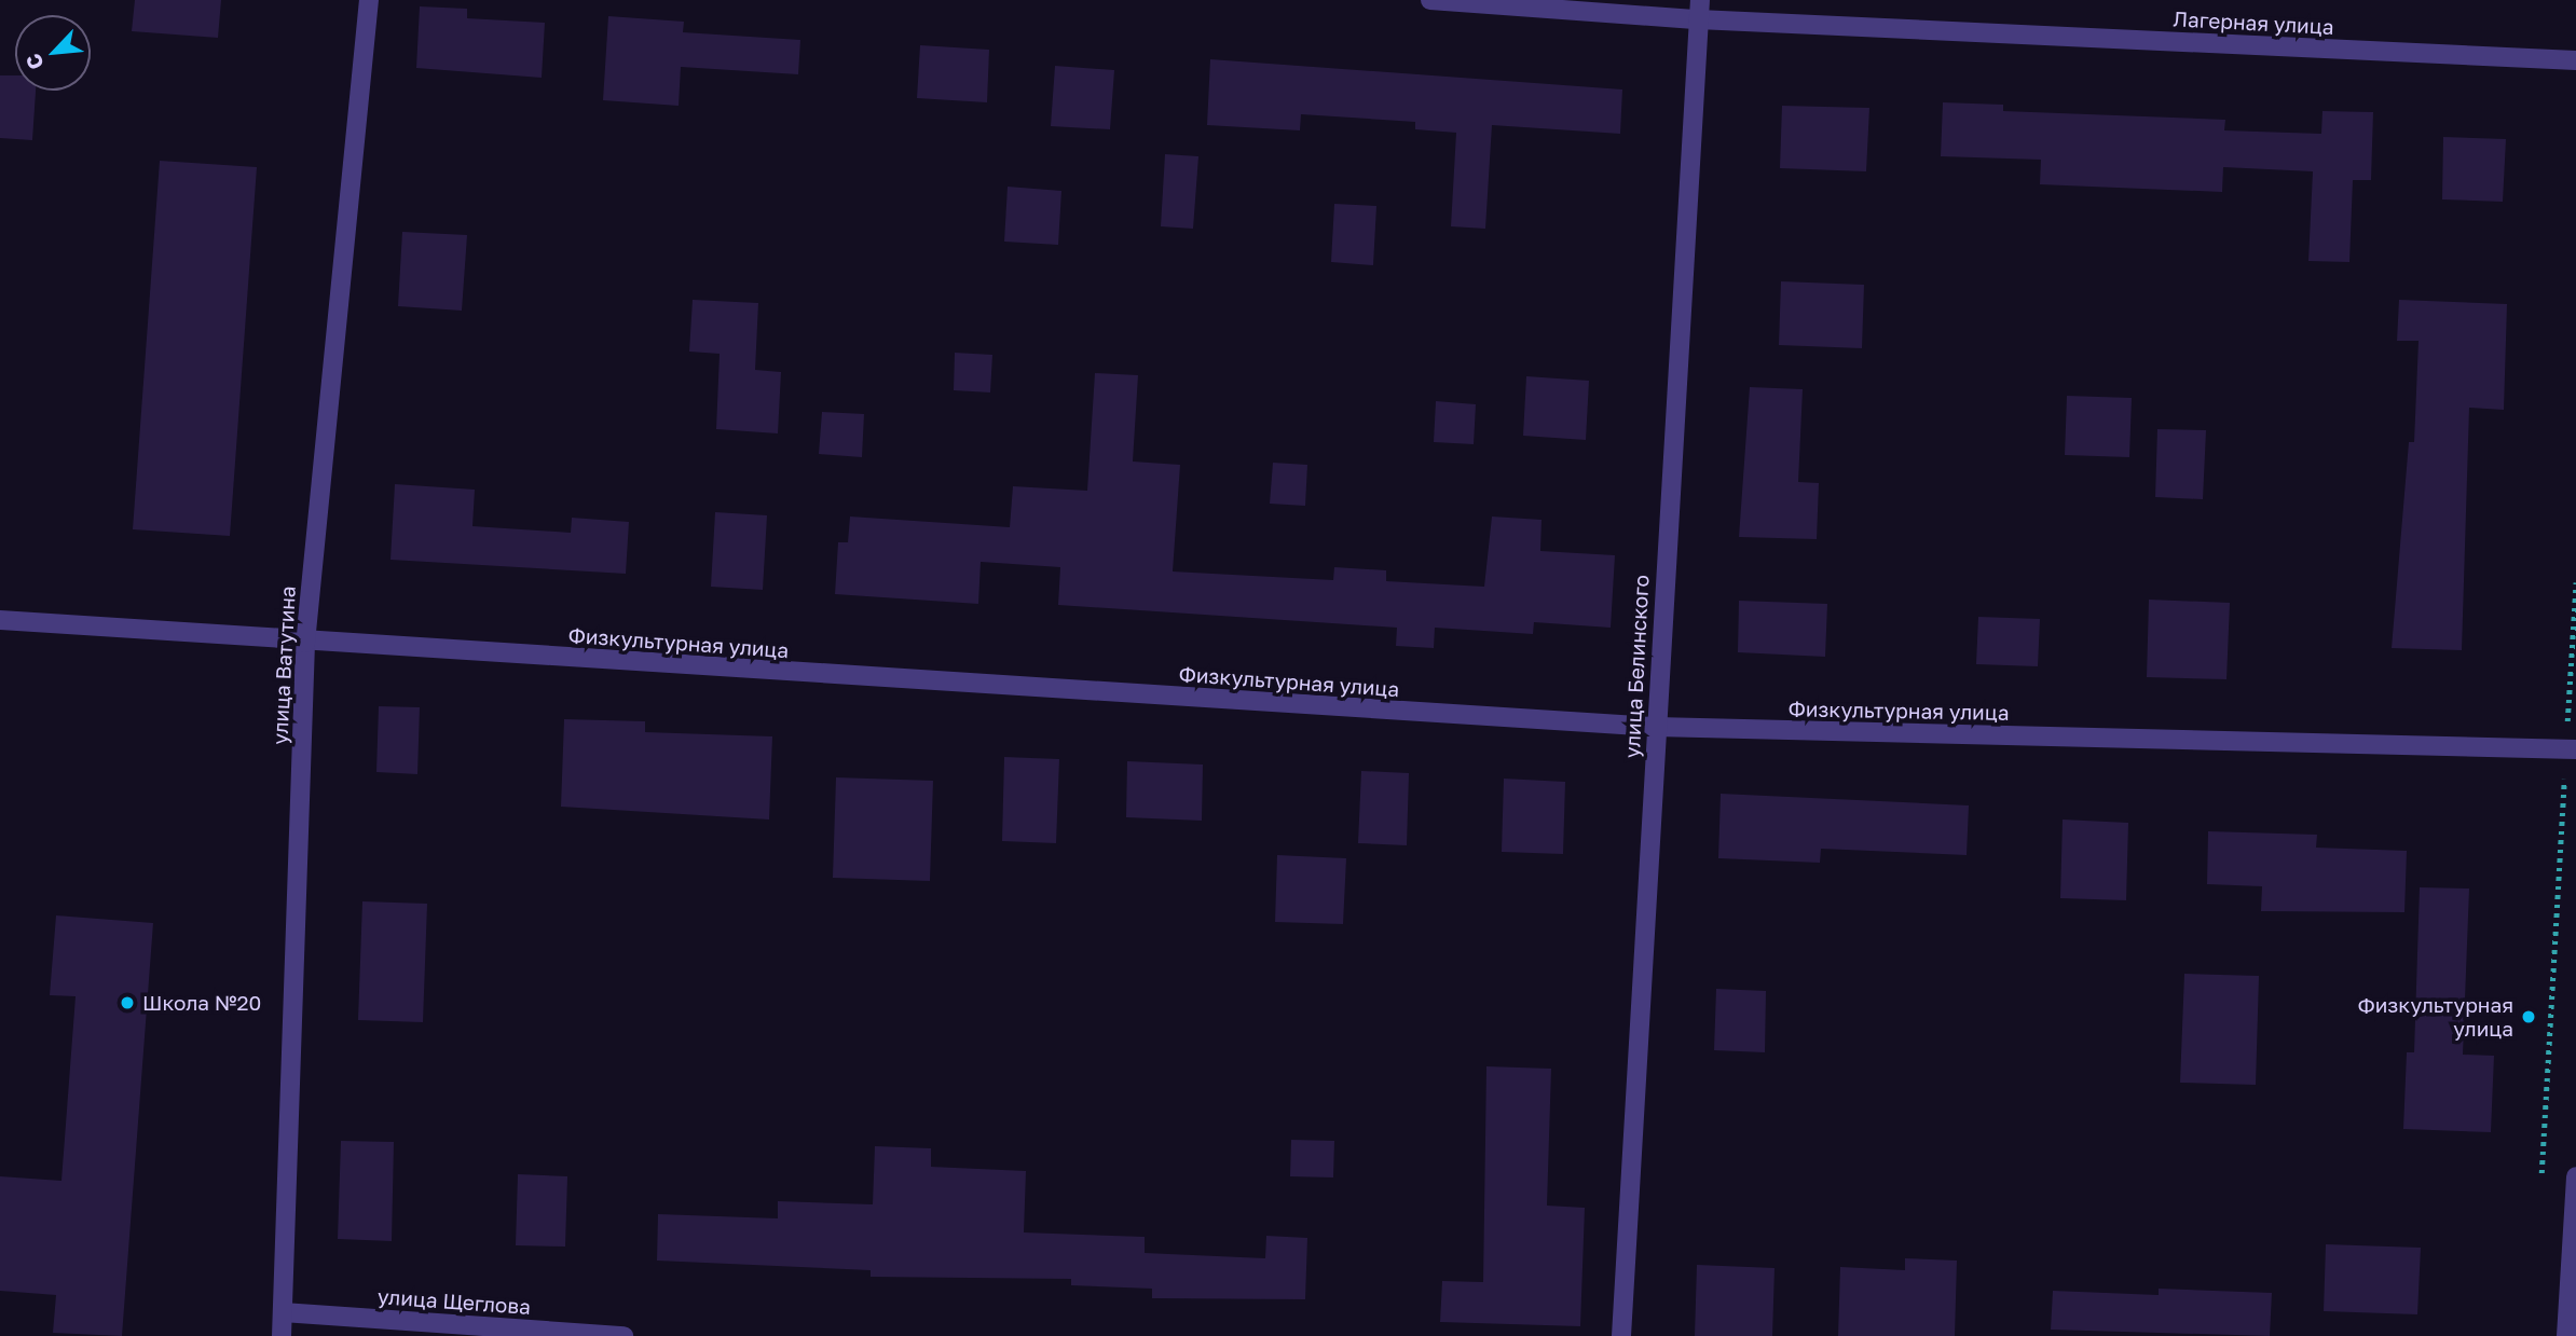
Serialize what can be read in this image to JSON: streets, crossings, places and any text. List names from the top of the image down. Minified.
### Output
{"streets":{"street":["Лагерная улица","Физкультурная улица","улица Ватутина","улица Белинского","улица Щеглова"]},"crossings":[["Лагерная улица","улица Белинского"],["Физкультурная улица","улица Ватутина"],["Физкультурная улица","улица Белинского"],["улица Ватутина","улица Щеглова"]],"places":["Школа №20","Физкультурная улица"],"north":"bottom left"}
